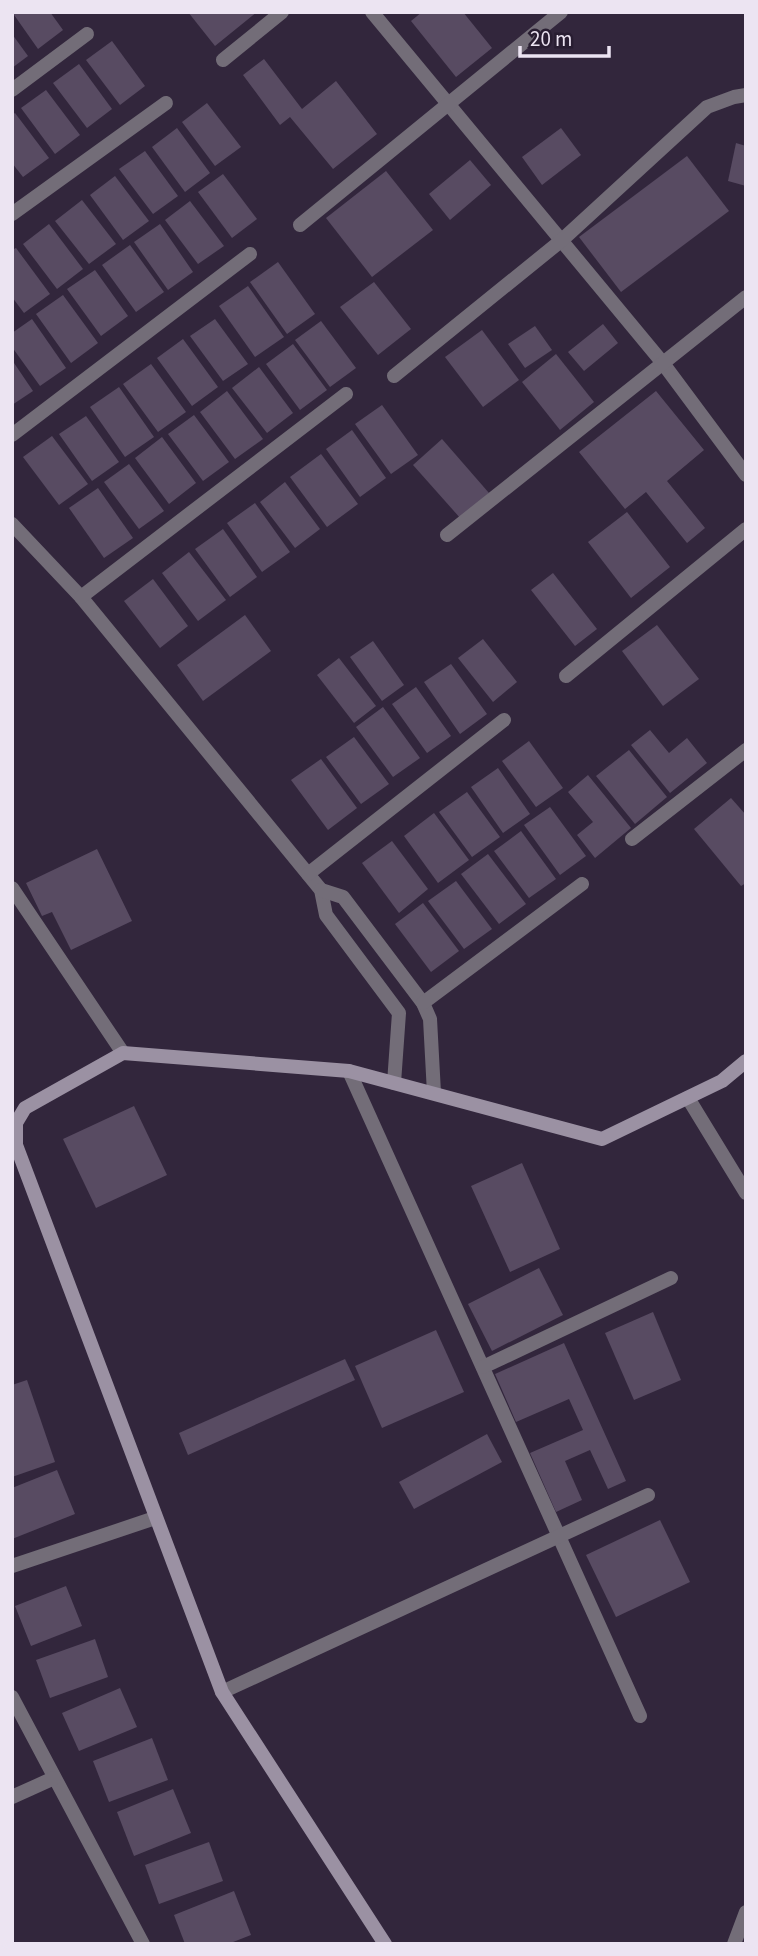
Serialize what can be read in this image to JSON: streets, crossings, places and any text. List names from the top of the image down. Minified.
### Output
{"scale_bar":"20 m"}
